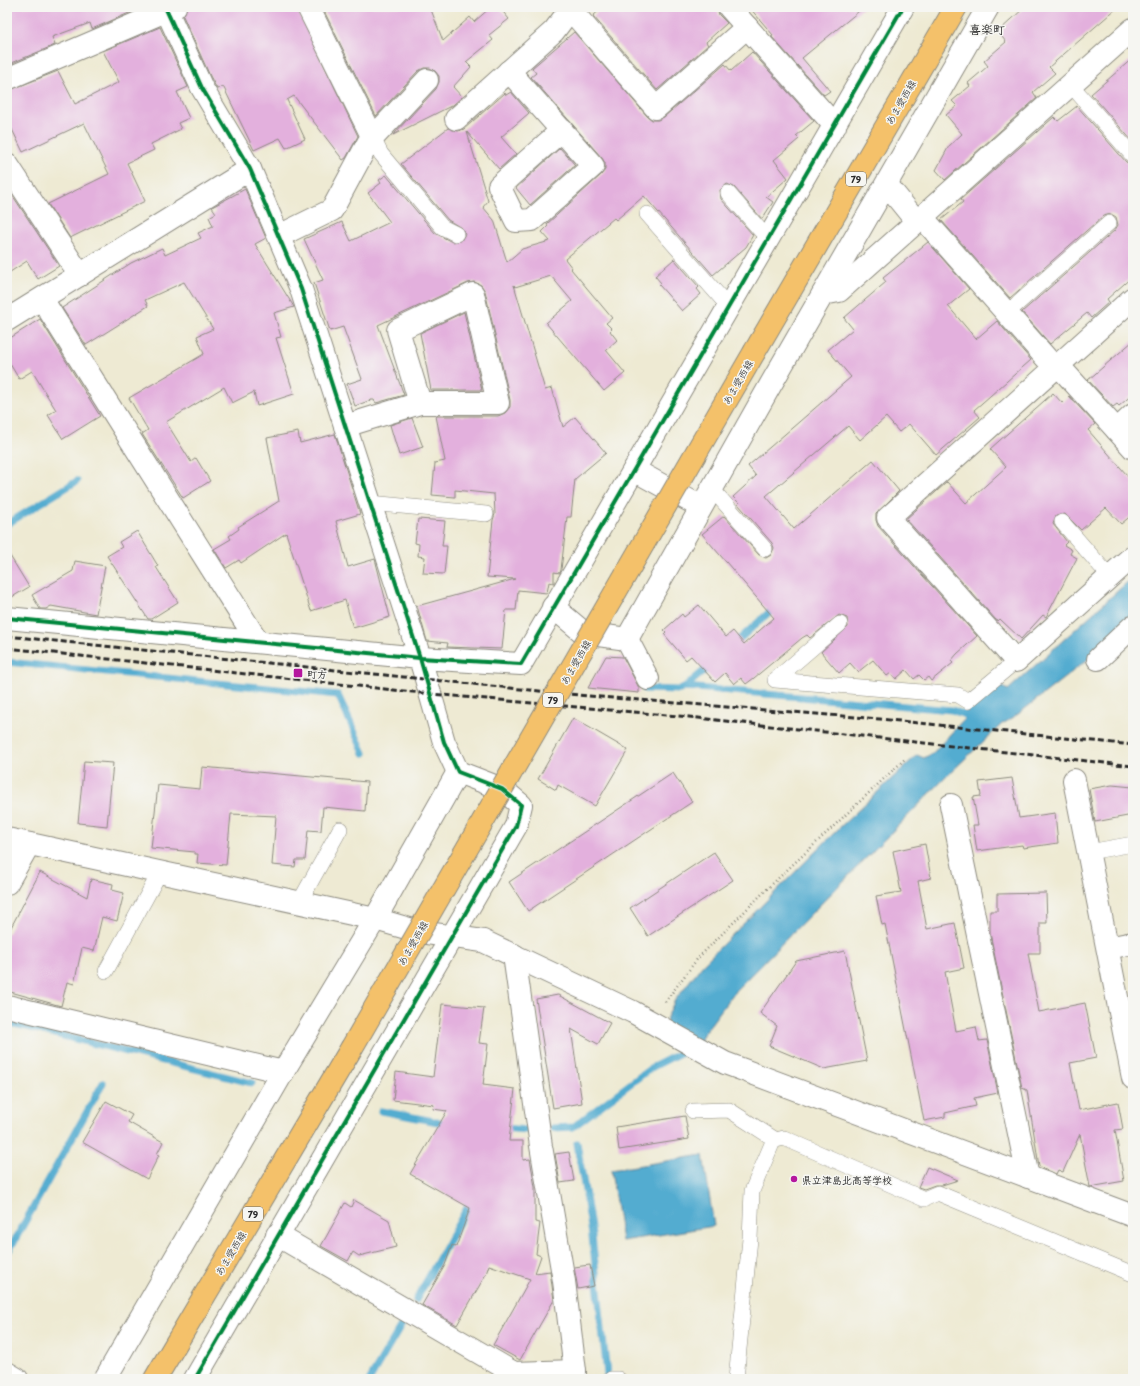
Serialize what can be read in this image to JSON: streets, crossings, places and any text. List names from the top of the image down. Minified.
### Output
{"streets":{"main road":["あま愛西線","79"]},"districts":["喜楽町"],"places":{"transit":["町方"],"other":["県立津島北高等学校"]}}
